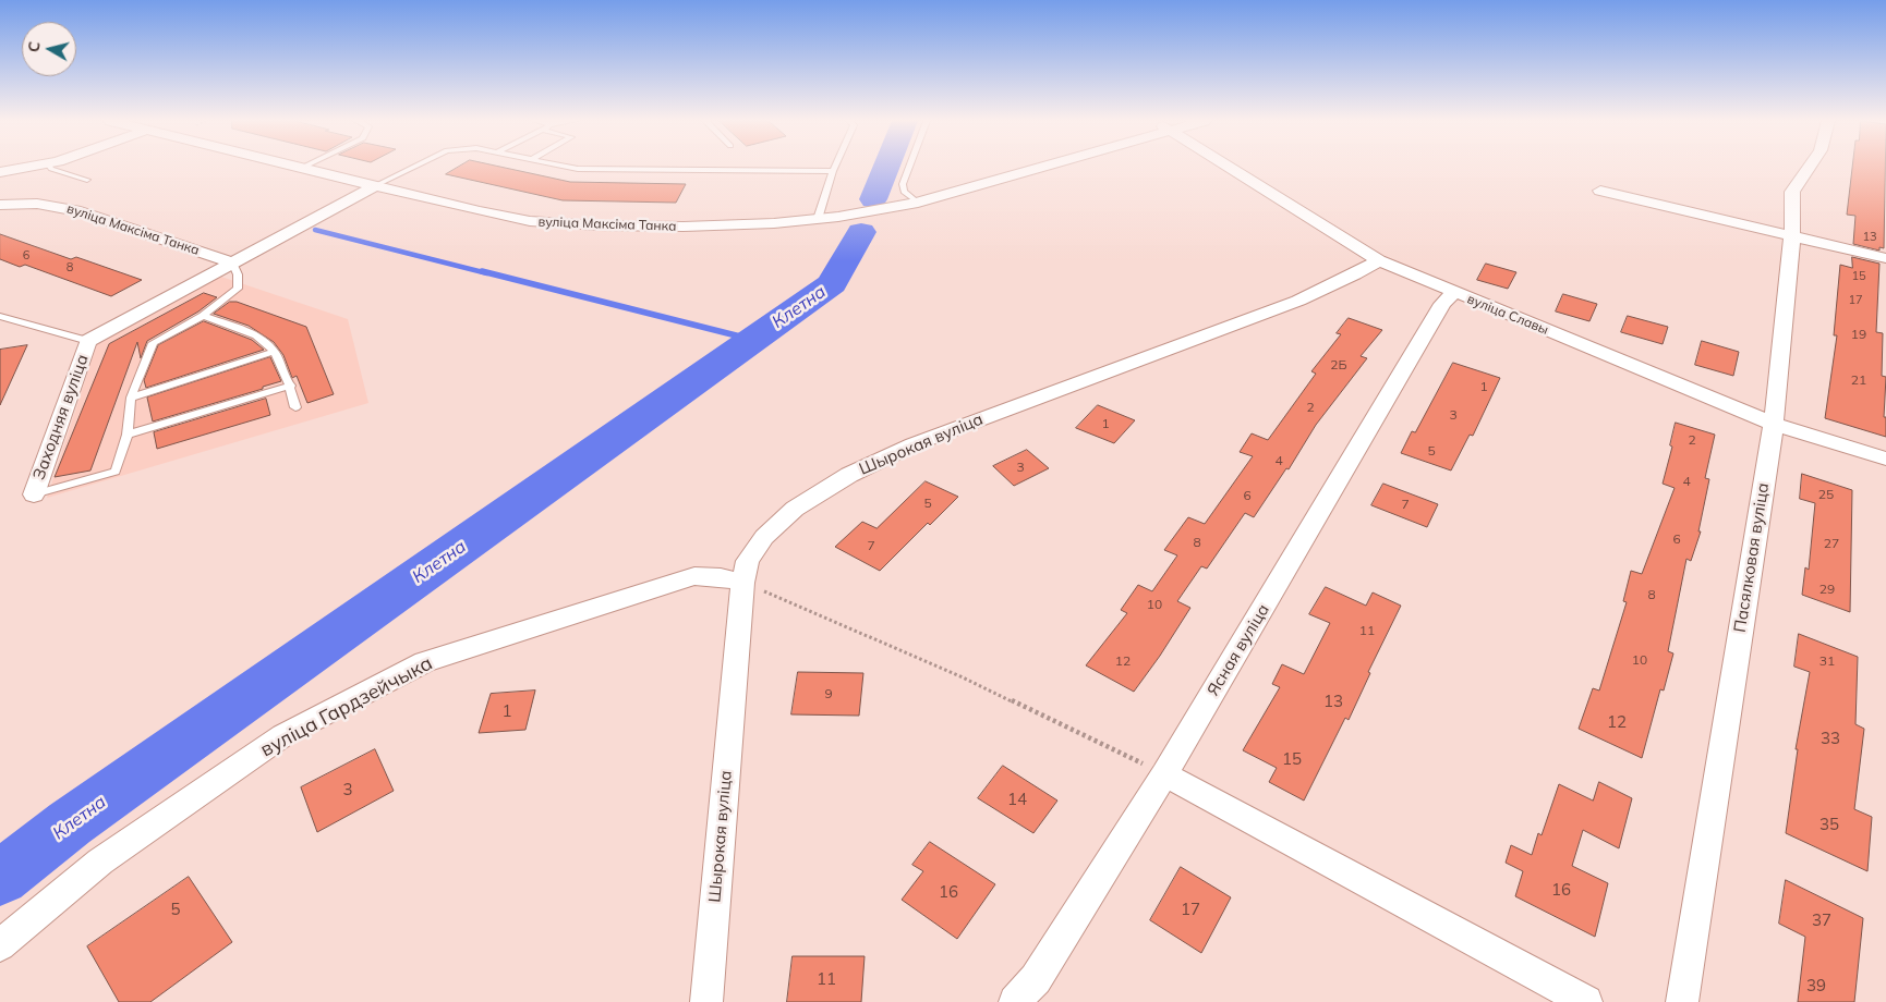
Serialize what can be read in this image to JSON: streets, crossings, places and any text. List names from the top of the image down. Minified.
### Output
{"streets":{"street":["вуліца Максіма Танка","вуліца Славы","Заходняя вуліца","Шырокая вуліца","Пасялковая вуліца","Ясная вуліца","вуліца Гардзейчыка"]},"crossings":[["вуліца Славы","Шырокая вуліца"],["вуліца Славы","Пасялковая вуліца"],["вуліца Славы","Ясная вуліца"],["Шырокая вуліца","вуліца Гардзейчыка"]],"water":["Клетна"],"house_numbers":["13","6","8","15","17","19","2Б","21","1","2","3","1","2","5","4","3","4","25","6","5","7","6","8","27","7","29","8","10","11","10","12","31","9","13","1","12","33","15","3","14","35","16","16","5","17","37","11","39"],"north":"left"}
